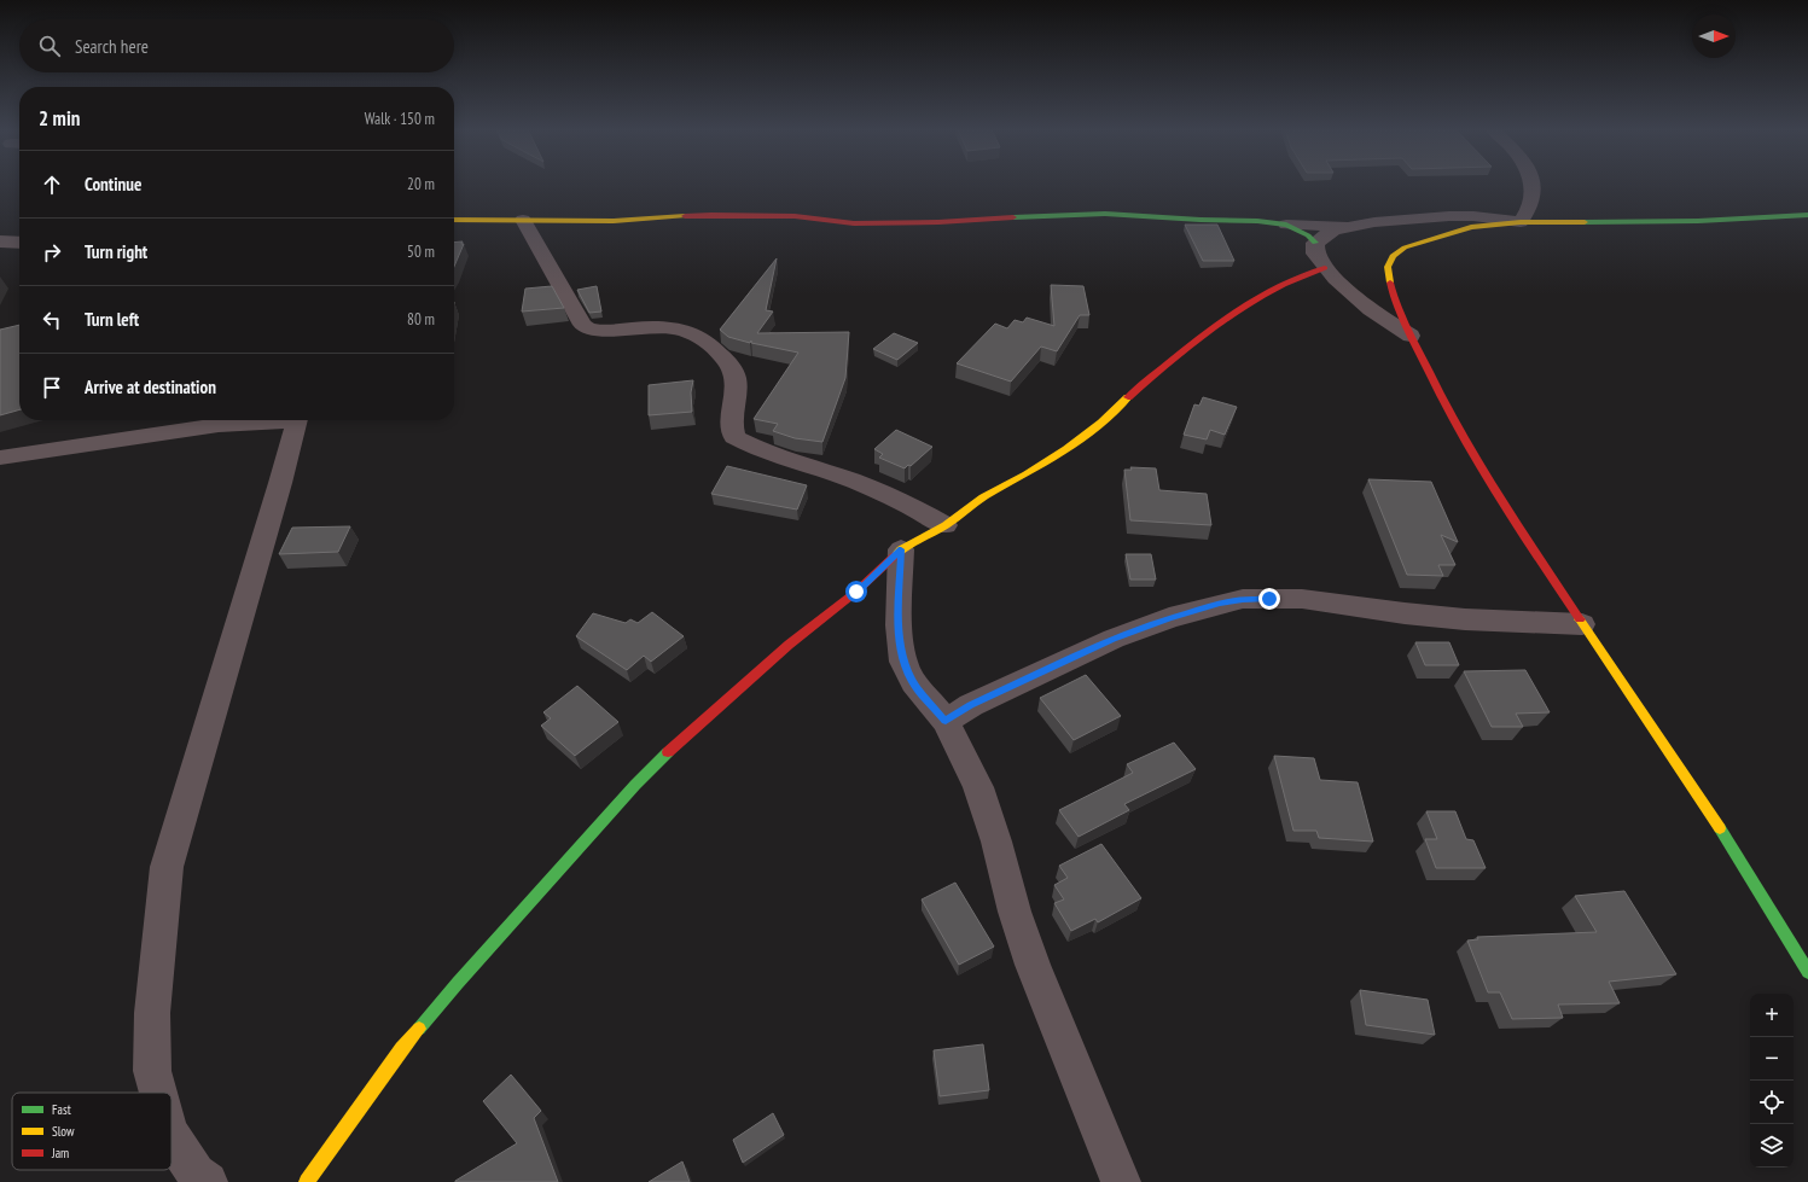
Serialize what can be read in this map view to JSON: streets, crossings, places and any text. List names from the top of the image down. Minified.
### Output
{"legend":["Fast","Slow","Jam"],"north":"right","page":{"search":"Search here","heading":["2 min","Walk · 150 m"],"list":[["Continue","20 m"],["Turn right","50 m"],["Turn left","80 m"],"Arrive at destination"],"map_buttons":["+","−"]}}
